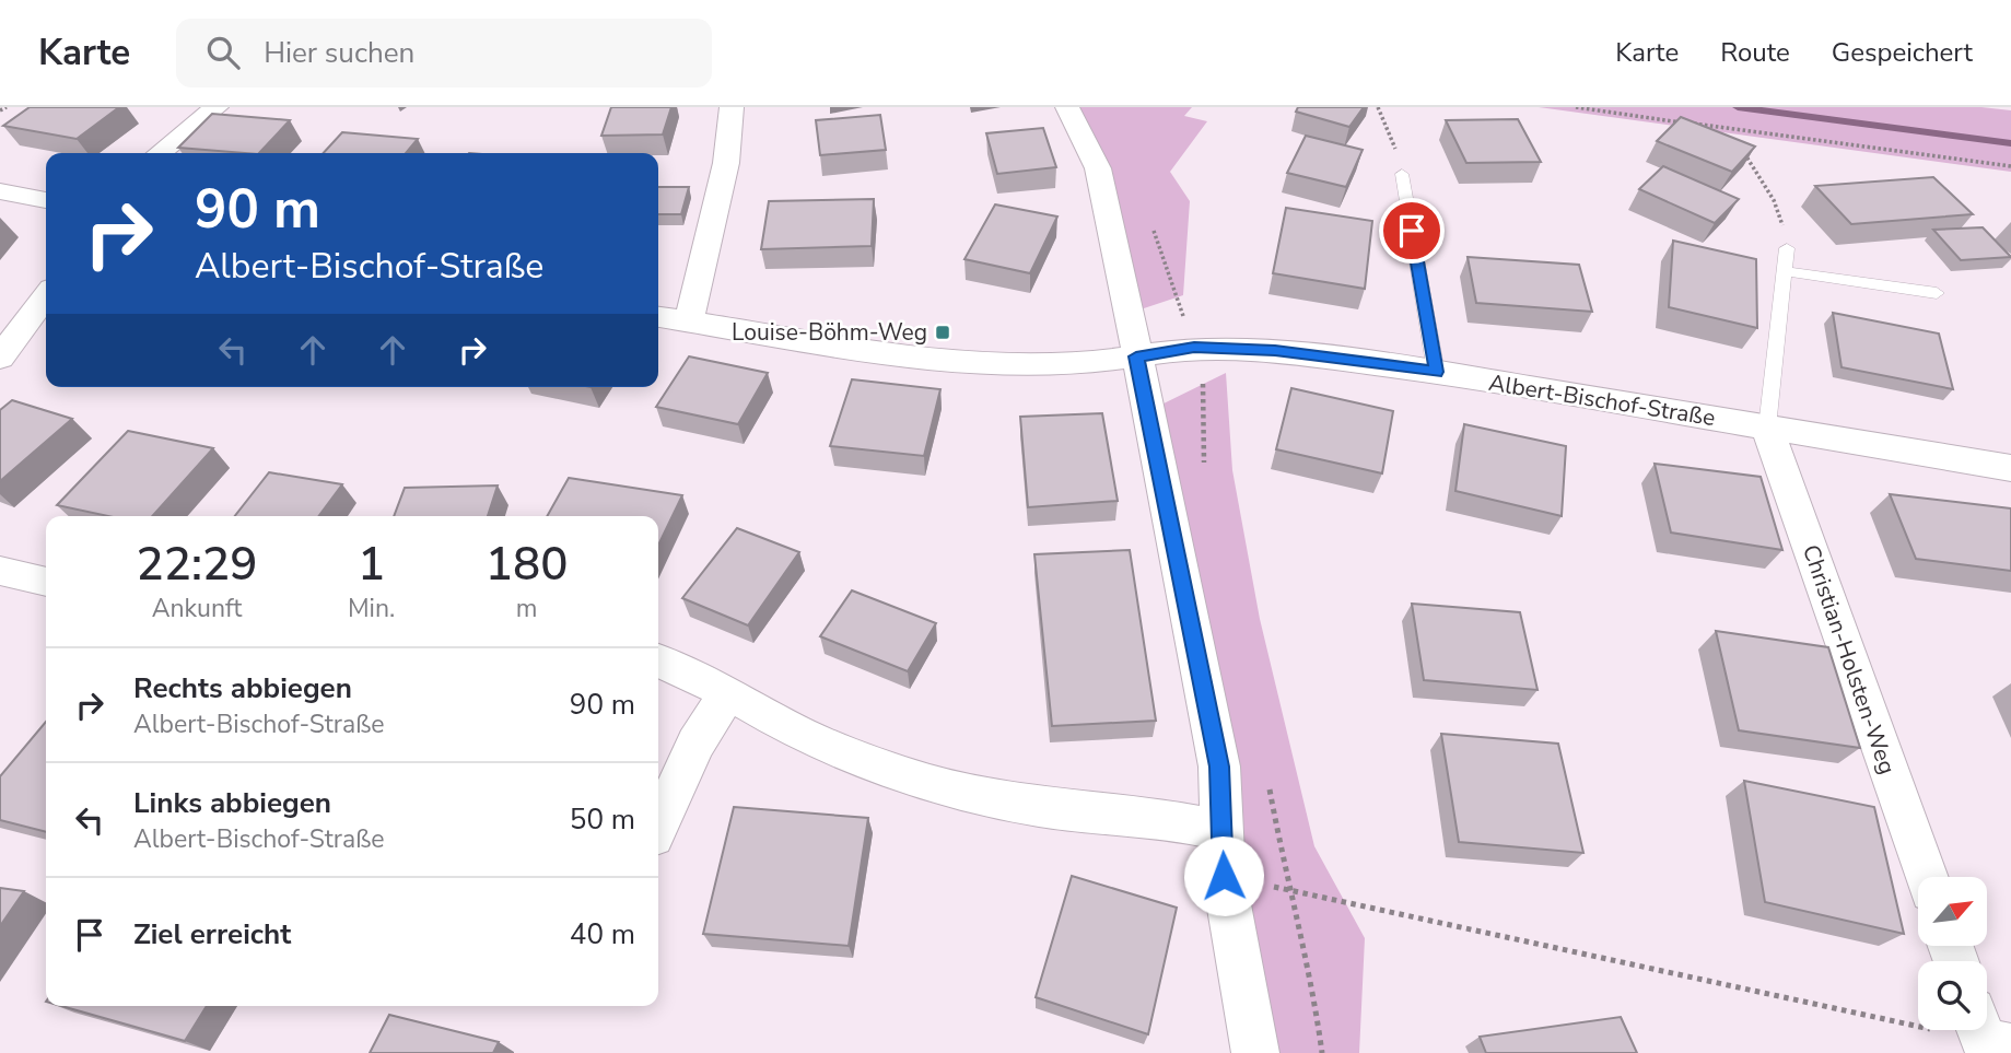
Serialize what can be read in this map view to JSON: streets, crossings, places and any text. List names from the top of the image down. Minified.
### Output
{"streets":{"street":["Albert-Bischof-Straße","Christian-Holsten-Weg"]},"crossings":[["Albert-Bischof-Straße","Christian-Holsten-Weg"]],"places":{"transit":["Louise-Böhm-Weg"]},"north":"top right","page":{"header":"Karte","search":"Hier suchen","nav":["Karte","Route","Gespeichert"],"turn":["90 m","Albert-Bischof-Straße"],"eta":["22:29","Ankunft","1","Min.","180","m"],"list":[{"name":"Rechts abbiegen","note":"Albert-Bischof-Straße","value":"90 m"},{"name":"Links abbiegen","note":"Albert-Bischof-Straße","value":"50 m"},{"name":"Ziel erreicht","value":"40 m"}]}}
